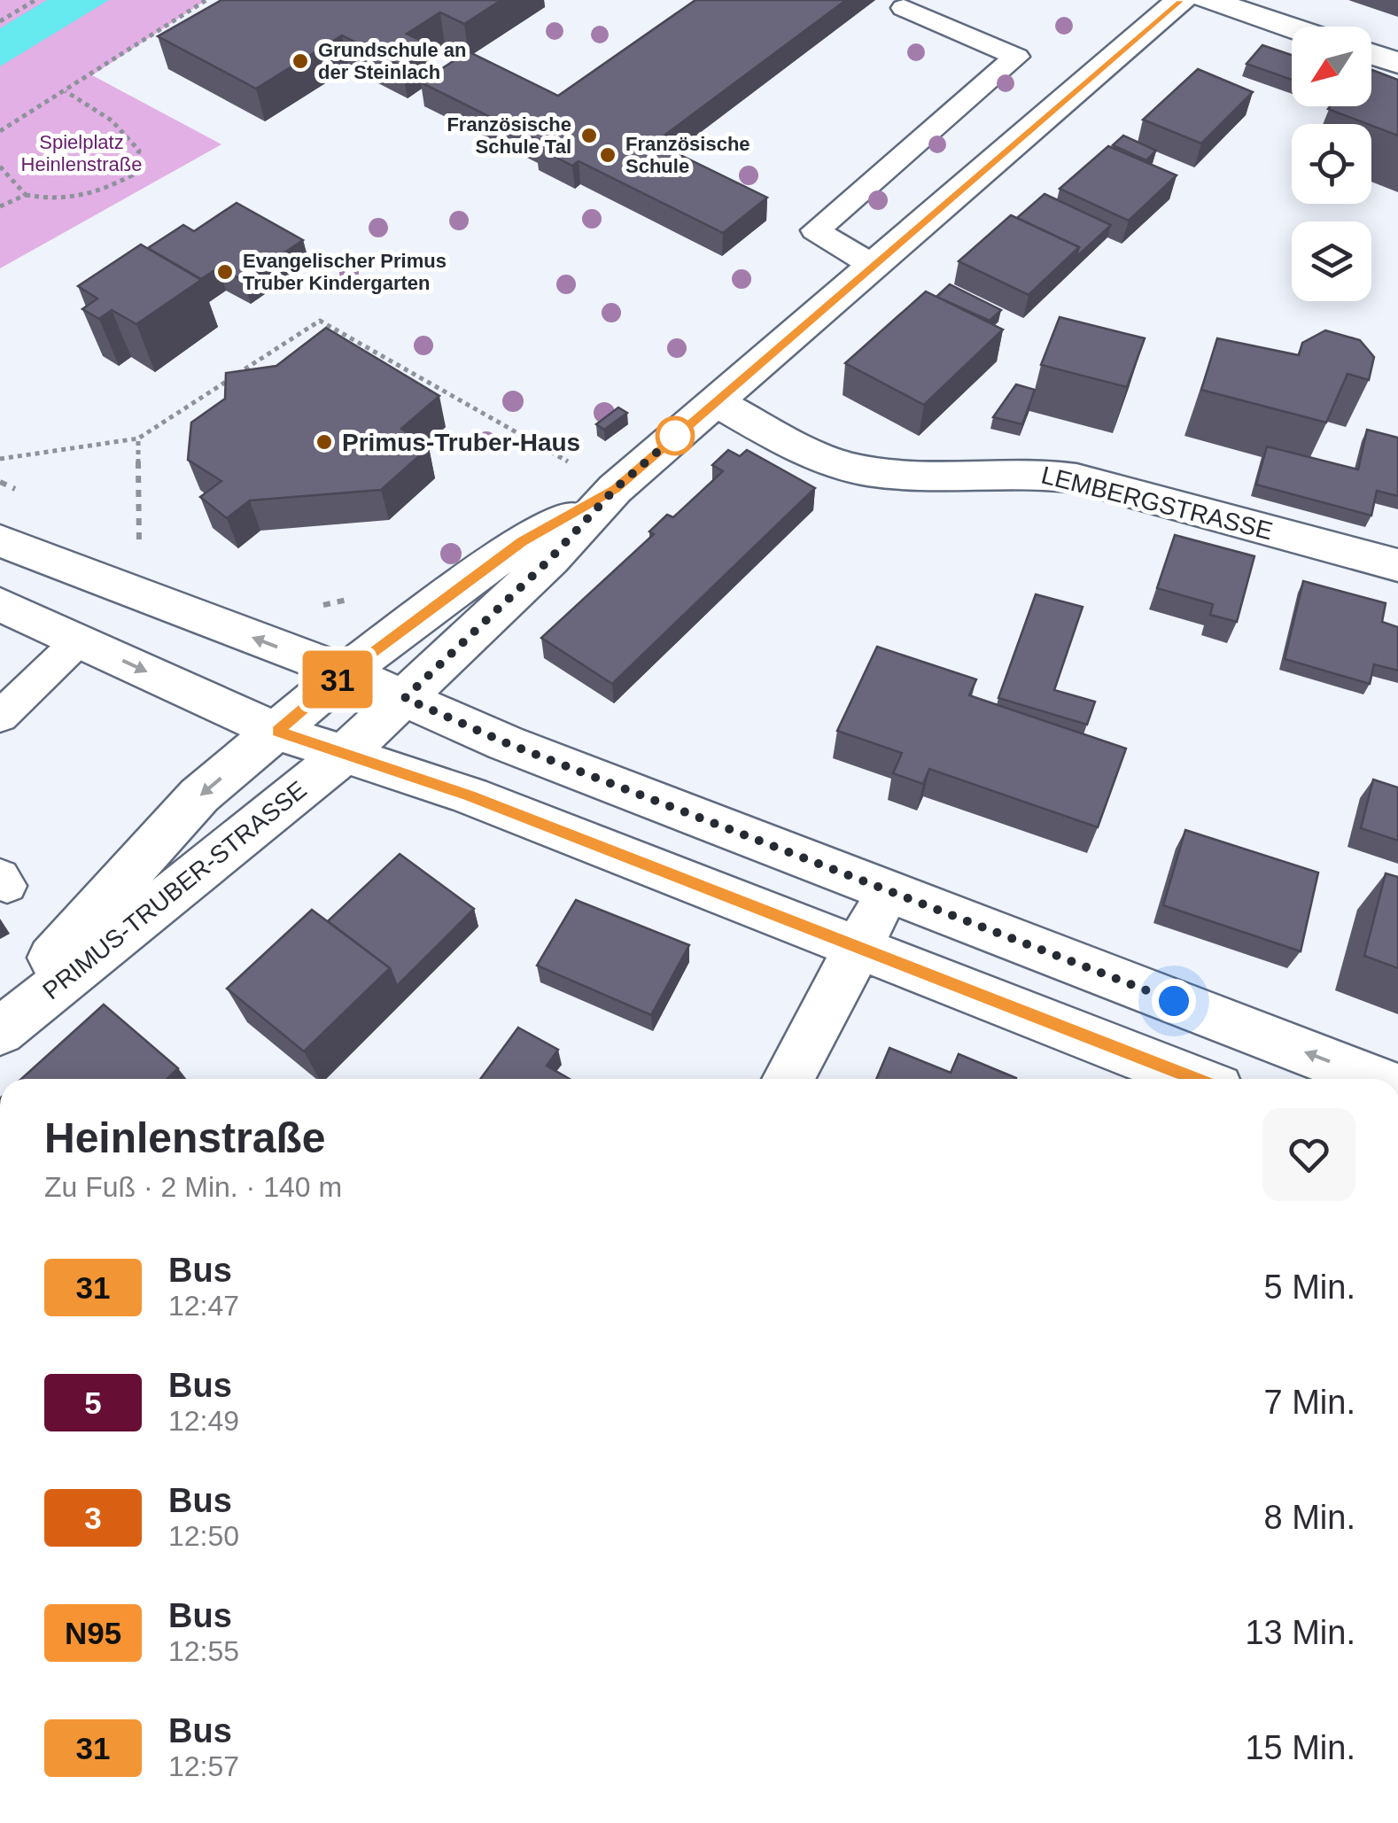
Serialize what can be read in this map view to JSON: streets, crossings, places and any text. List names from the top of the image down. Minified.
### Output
{"streets":{"street":["LEMBERGSTRASSE","PRIMUS-TRUBER-STRASSE"]},"crossings":[["LEMBERGSTRASSE","PRIMUS-TRUBER-STRASSE"]],"parks":["Spielplatz Heinlenstraße"],"places":["Grundschule an der Steinlach","Französische Schule Tal","Französische Schule","Evangelischer Primus Truber Kindergarten","Primus-Truber-Haus"],"lines":["bus line 31"],"north":"bottom left","page":{"on_map":"31","heading":["Heinlenstraße","Zu Fuß · 2 Min. · 140 m"],"list":[{"mark":"31","name":"Bus","note":"12:47","value":"5 Min."},{"mark":"5","name":"Bus","note":"12:49","value":"7 Min."},{"mark":"3","name":"Bus","note":"12:50","value":"8 Min."},{"mark":"N95","name":"Bus","note":"12:55","value":"13 Min."},{"mark":"31","name":"Bus","note":"12:57","value":"15 Min."}]}}
